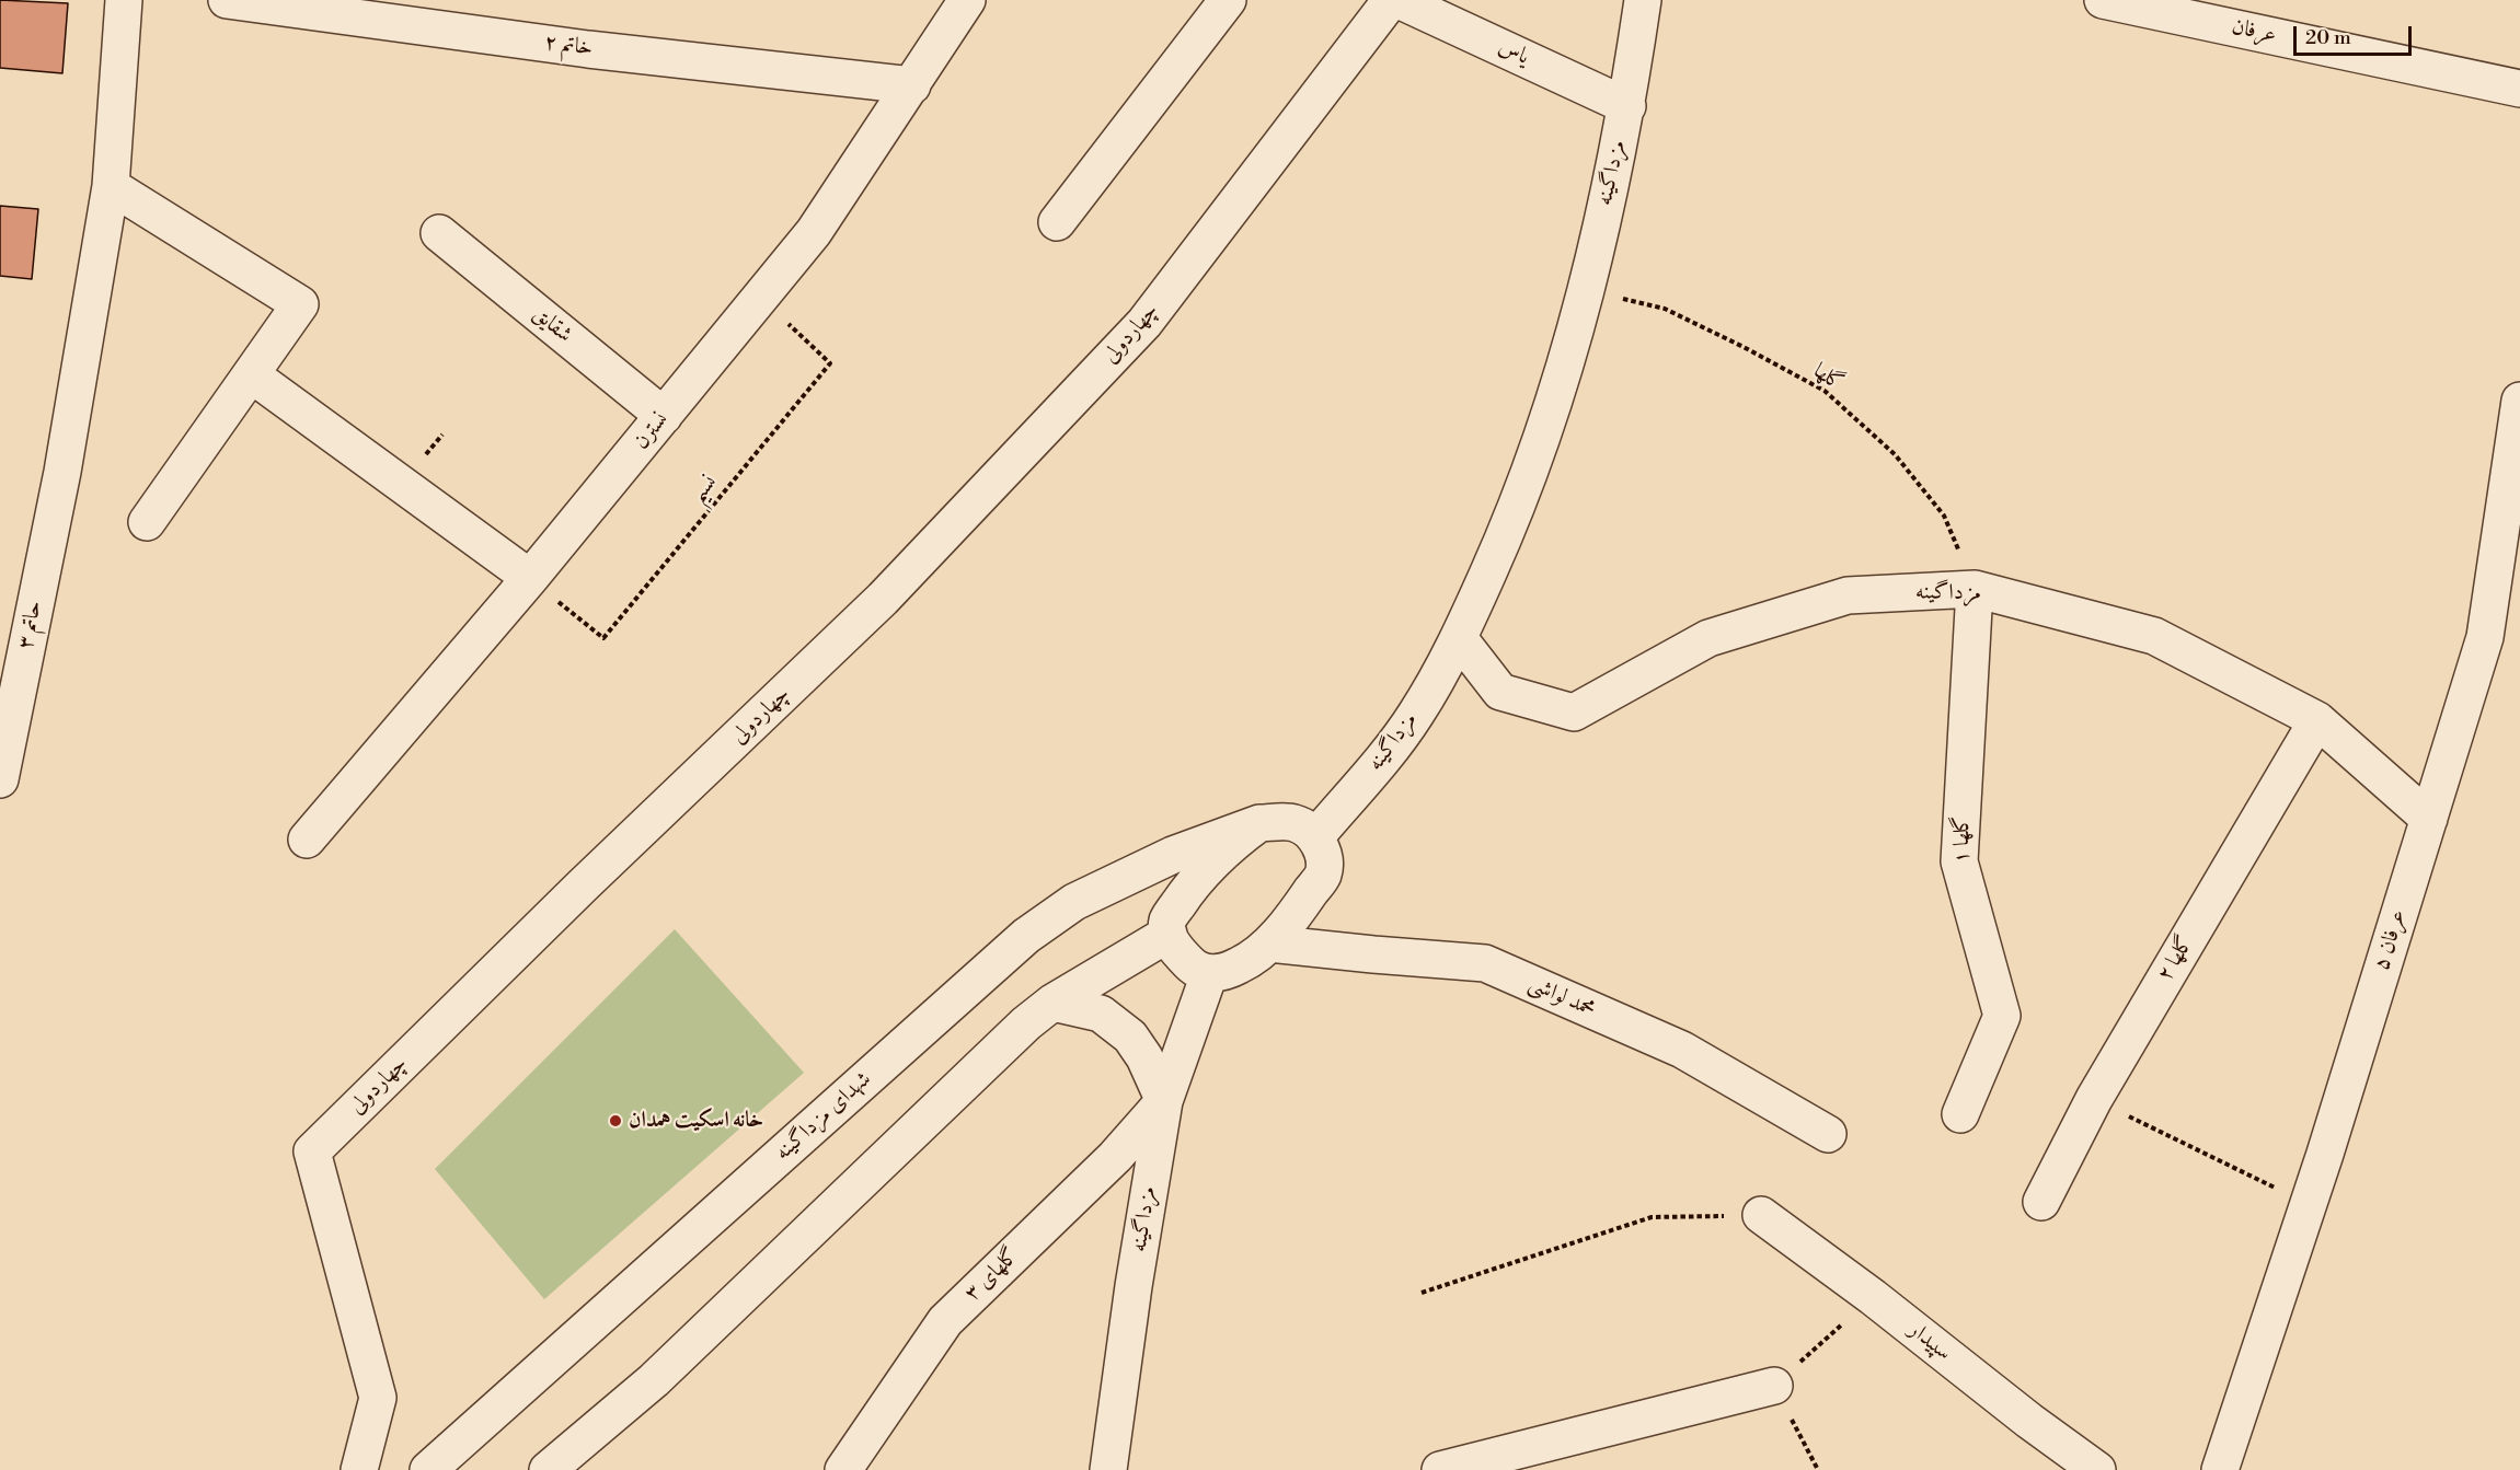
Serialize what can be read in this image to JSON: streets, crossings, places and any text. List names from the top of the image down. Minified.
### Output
{"streets":{"street":["عرفان","خاتم ۲","یاس","مزداگینه","شقایق","چهاردولی","نسترن","حاتم ۳","گلها ۱","عرفان ۵","گلها ۲","محمد لواشی","شهدای مزداگینه","گلهای ۳","سپیدار"],"path":["گلها","نسیم"]},"crossings":[["خاتم ۲","نسترن"],["یاس","مزداگینه"],["مزداگینه","گلها"],["مزداگینه","گلها ۱"],["مزداگینه","عرفان ۵"],["مزداگینه","گلها ۲"],["مزداگینه","گلهای ۳"],["شقایق","نسترن"],["گلها","گلها ۱"],["نسترن","نسیم"]],"places":["خانه اسكيت همدان"],"scale_bar":"20 m"}
